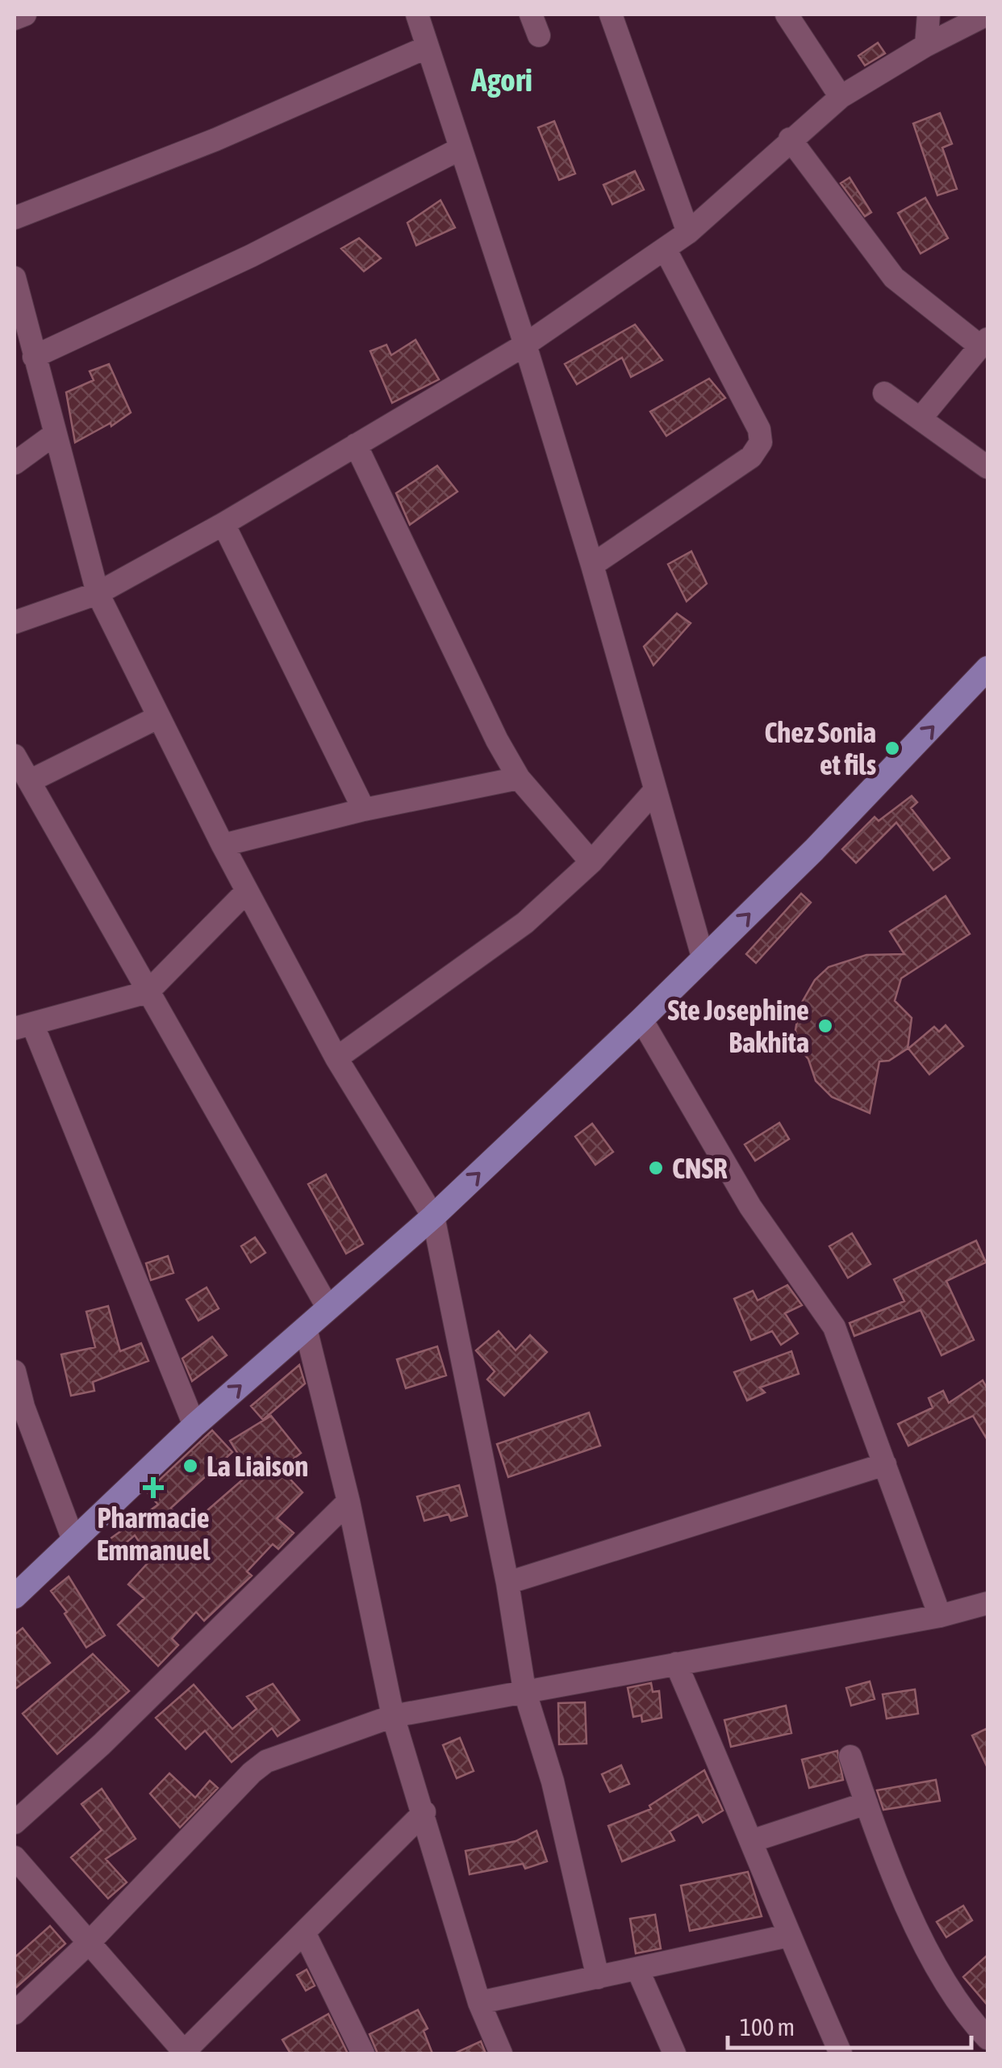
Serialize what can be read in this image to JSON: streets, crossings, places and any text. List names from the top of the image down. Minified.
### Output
{"districts":["Agori"],"places":{"other":["Chez Sonia et fils","Ste Josephine Bakhita","CNSR","La Liaison"],"health":["Pharmacie Emmanuel"]},"scale_bar":"100 m"}
